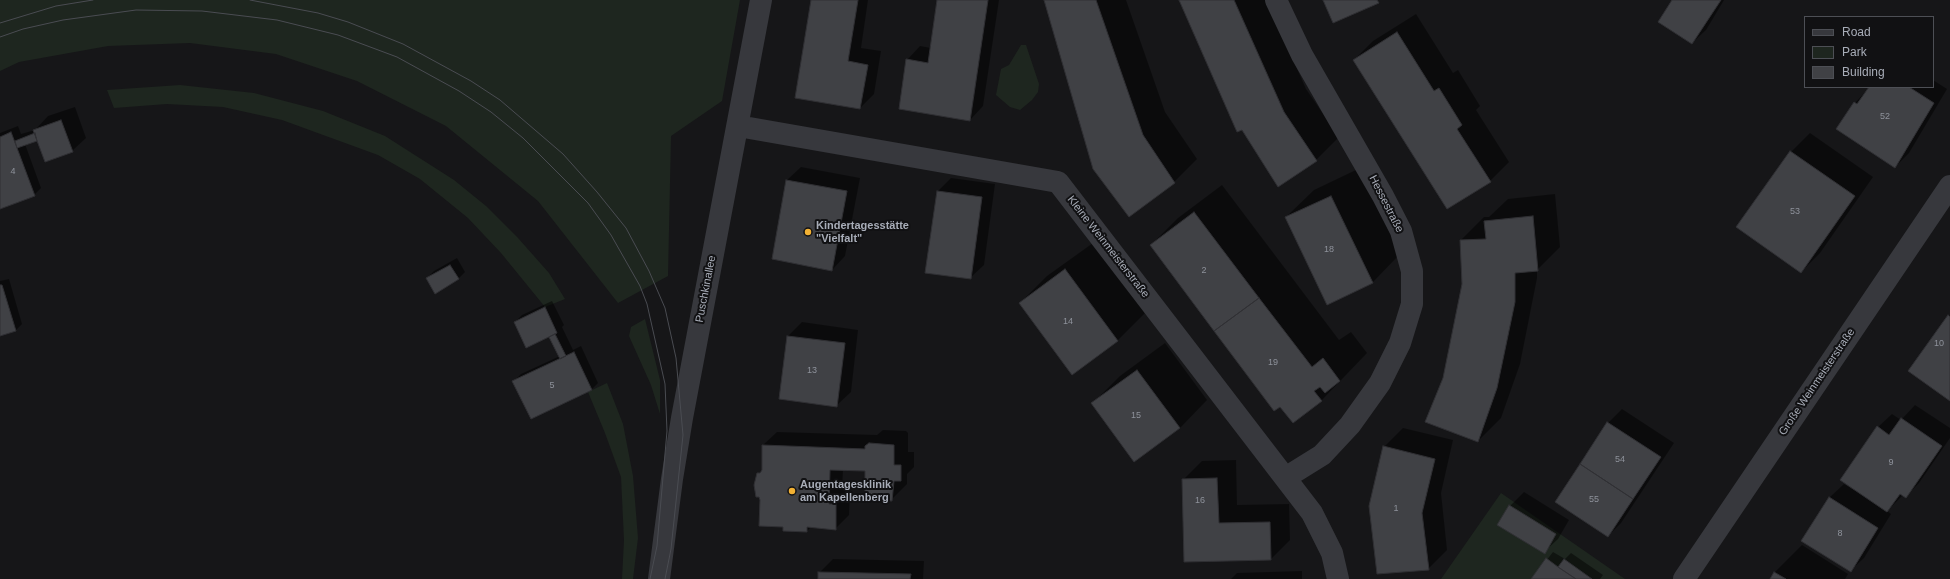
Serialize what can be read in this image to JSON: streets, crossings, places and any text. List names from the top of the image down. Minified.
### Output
{"streets":{"street":["Hessestraße","Kleine Weinmeisterstraße","Puschkinallee","Große Weinmeisterstraße"]},"crossings":[["Hessestraße","Kleine Weinmeisterstraße"],["Kleine Weinmeisterstraße","Puschkinallee"]],"places":["Kindertagesstätte \"Vielfalt\"","Augentagesklinik am Kapellenberg"],"house_numbers":["52","4","53","18","2","14","10","19","13","5","15","54","9","55","16","1","8"],"legend":["Road","Park","Building"]}
